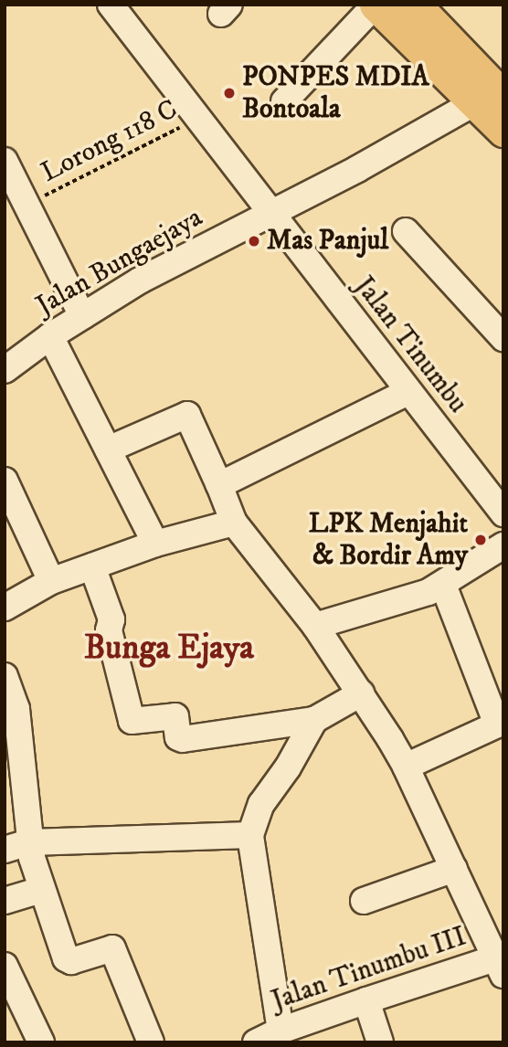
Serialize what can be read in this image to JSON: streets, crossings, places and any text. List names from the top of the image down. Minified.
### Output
{"streets":{"street":["Jalan Bungaejaya","Jalan Tinumbu","Jalan Tinumbu III"],"path":["Lorong 118 C"]},"crossings":[["Lorong 118 C","Jalan Tinumbu"],["Jalan Bungaejaya","Jalan Tinumbu"]],"districts":["Bunga Ejaya"],"places":["PONPES MDIA Bontoala","Mas Panjul","LPK Menjahit & Bordir Amy"]}
